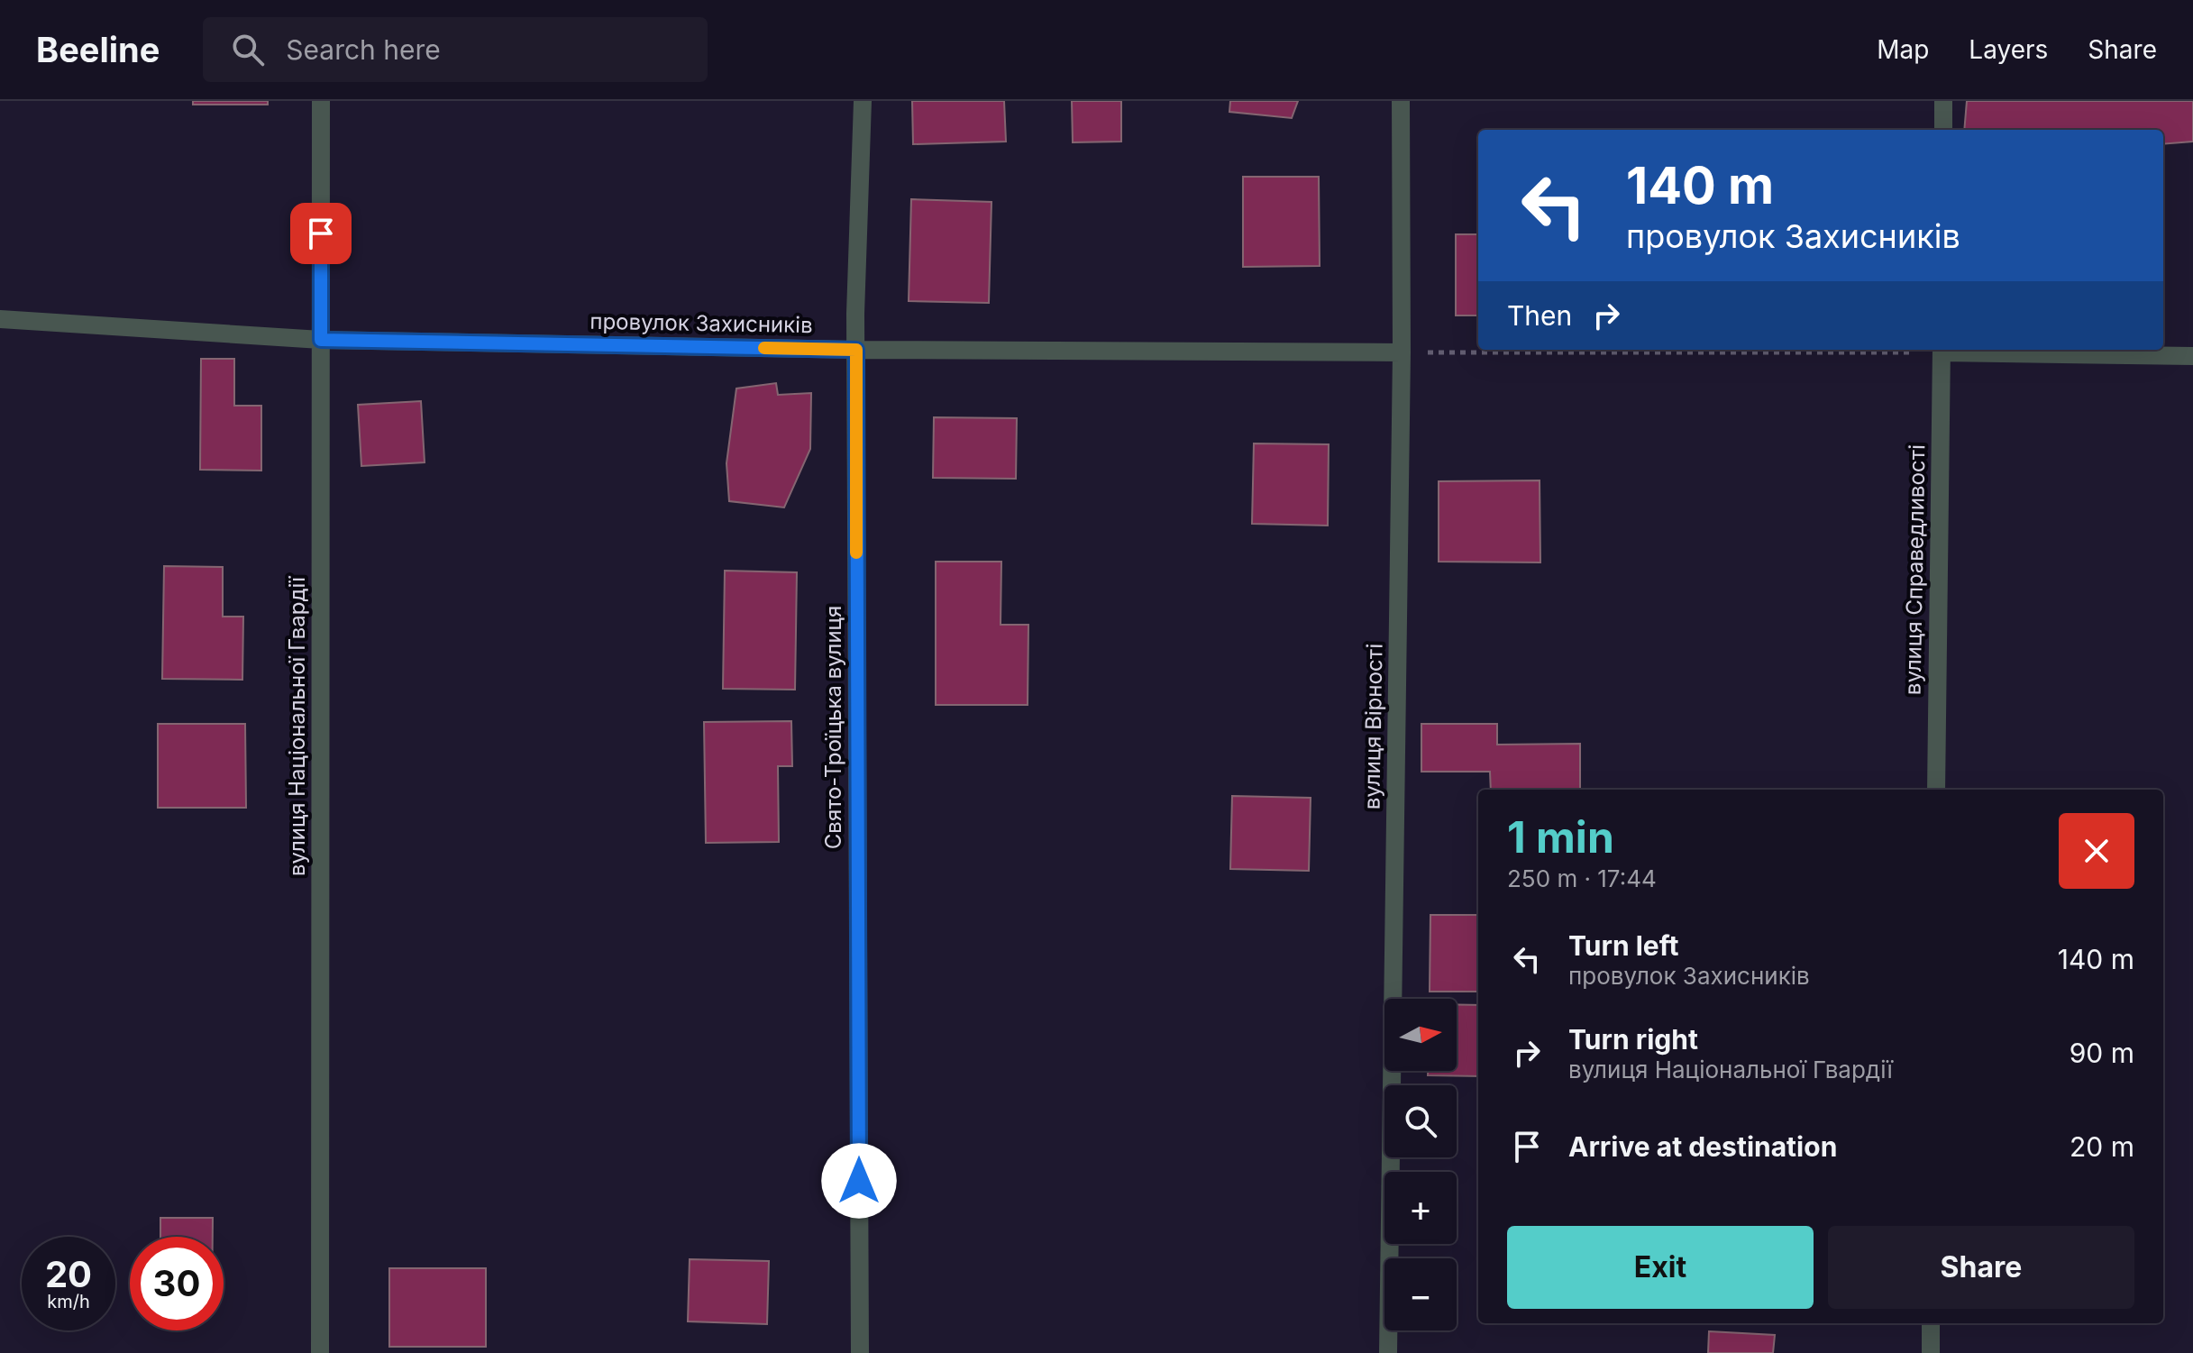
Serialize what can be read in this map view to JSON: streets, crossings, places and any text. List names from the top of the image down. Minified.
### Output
{"streets":{"street":["провулок Захисників","вулиця Справедливості","вулиця Національної Гвардії","вулиця Вірності","Свято-Троїцька вулиця"]},"crossings":[["провулок Захисників","вулиця Національної Гвардії"],["провулок Захисників","вулиця Вірності"],["провулок Захисників","Свято-Троїцька вулиця"]],"north":"right","page":{"header":"Beeline","search":"Search here","nav":["Map","Layers","Share"],"turn":["140 m","провулок Захисників"],"then":"Then","heading":["1 min","250 m · 17:44"],"list":[{"name":"Turn left","note":"провулок Захисників","value":"140 m"},{"name":"Turn right","note":"вулиця Національної Гвардії","value":"90 m"},{"name":"Arrive at destination","value":"20 m"}],"map_buttons":["+","−"],"buttons":["Exit","Share"],"speed":"20 km/h","limit":"30"}}
